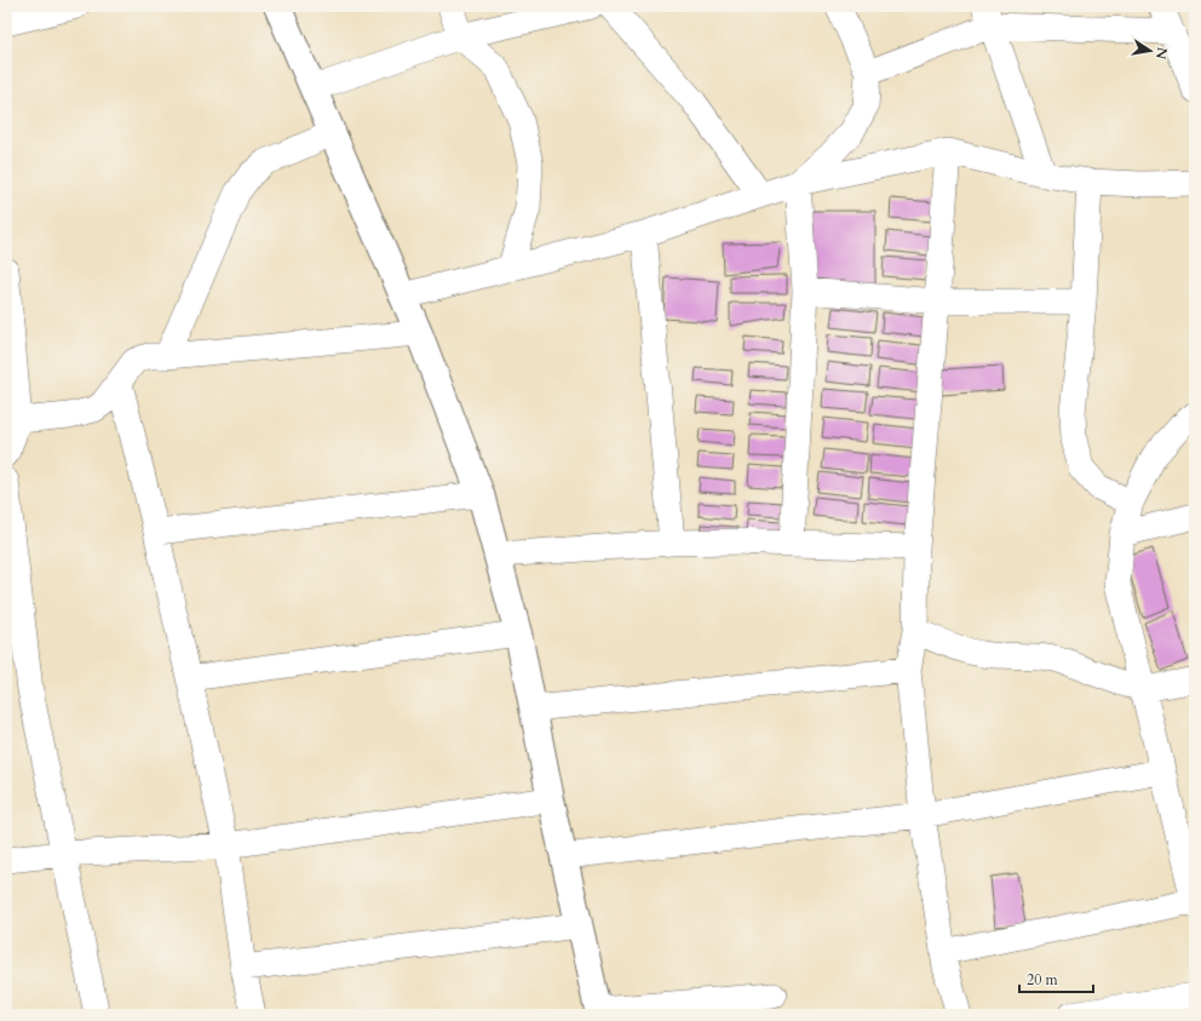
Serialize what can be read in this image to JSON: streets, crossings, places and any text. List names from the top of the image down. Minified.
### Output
{"scale_bar":"20 m","north":"right"}
